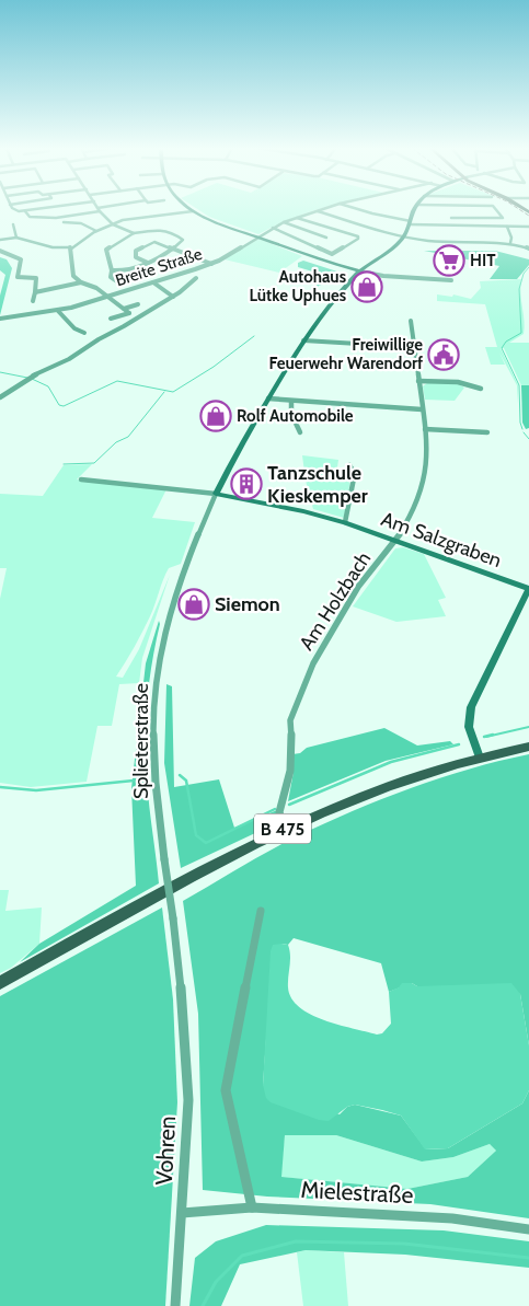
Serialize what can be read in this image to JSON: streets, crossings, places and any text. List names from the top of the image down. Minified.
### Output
{"streets":{"main road":["B 475"],"street":["Breite Straße","Am Salzgraben","Am Holzbach","Splieterstraße","Vohren","Mielestraße"]},"crossings":[["Am Salzgraben","Am Holzbach"],["Am Salzgraben","Splieterstraße"],["Am Holzbach","B 475"],["Splieterstraße","Vohren"],["Vohren","Mielestraße"]],"places":{"supermarket":["HIT"],"shop":["Autohaus Lütke Uphues","Rolf Automobile","Siemon"],"public building":["Freiwillige Feuerwehr Warendorf"],"building":["Tanzschule Kieskemper"]}}
